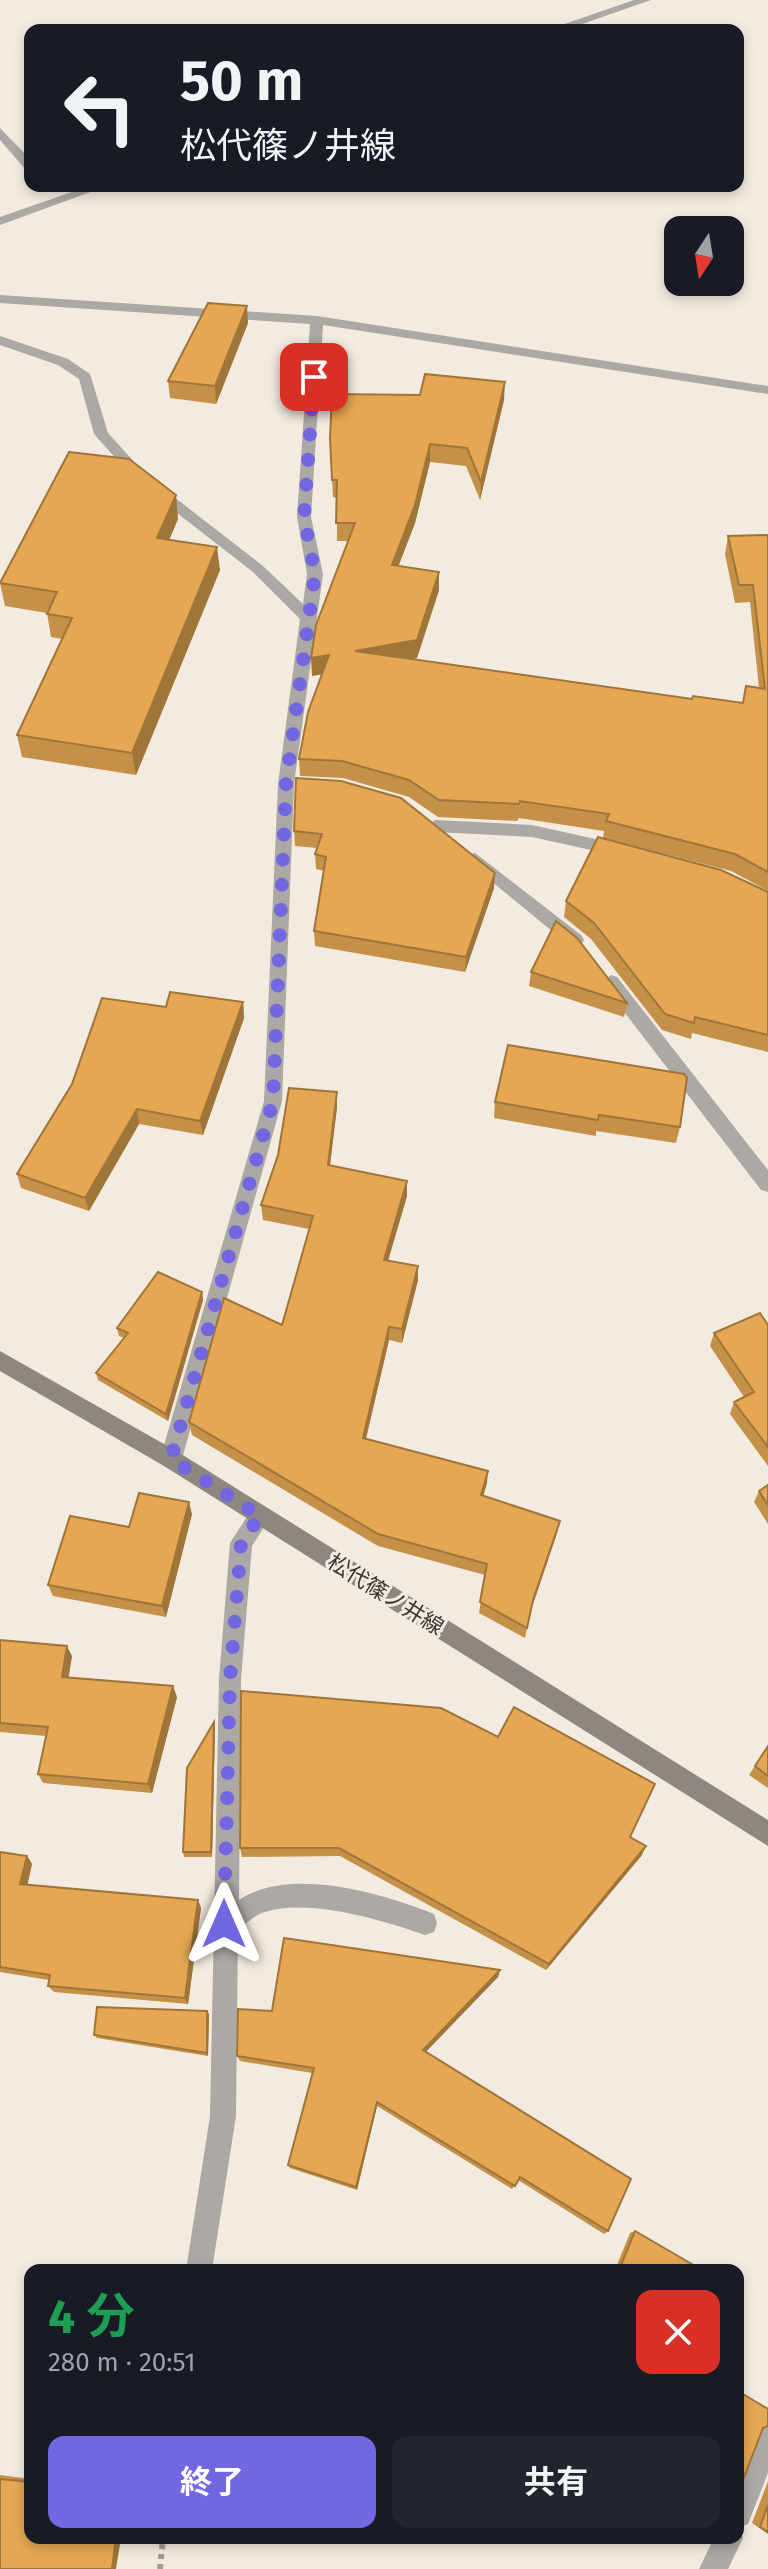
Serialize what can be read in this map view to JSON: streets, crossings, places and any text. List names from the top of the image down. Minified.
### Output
{"streets":{"main road":["松代篠ノ井線"]},"north":"bottom","page":{"turn":["50 m","松代篠ノ井線"],"heading":["4 分","280 m · 20:51"],"buttons":["終了","共有"]}}
